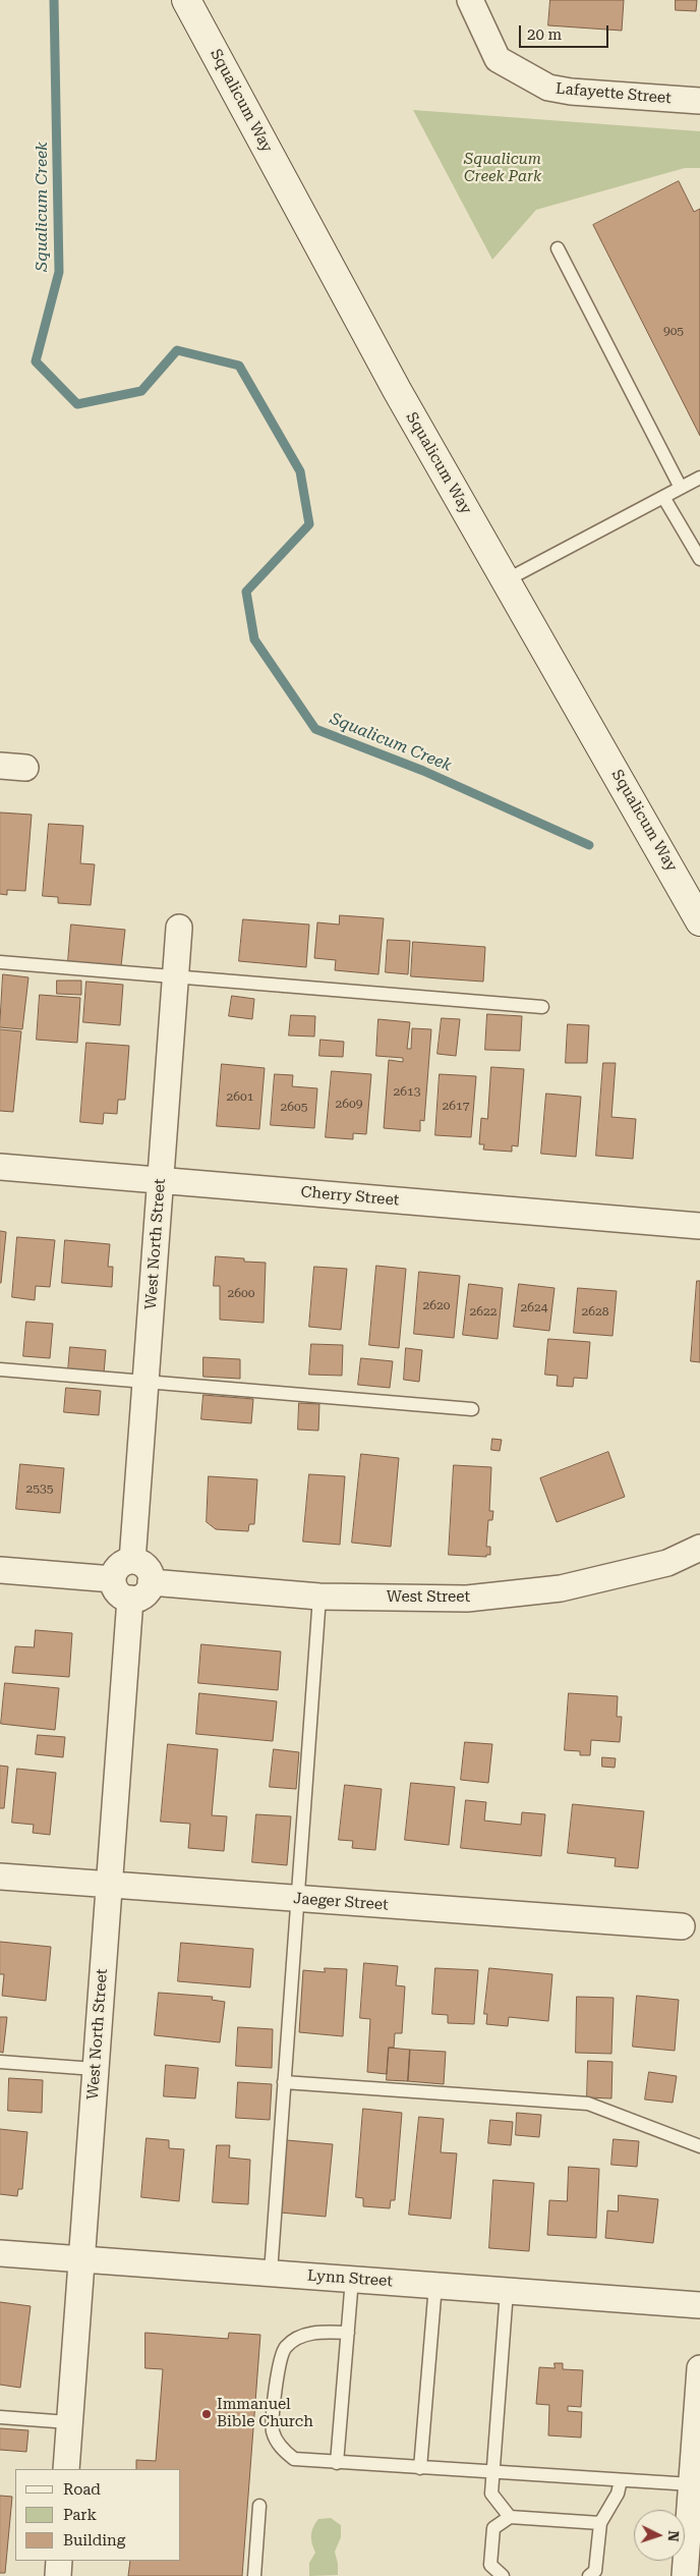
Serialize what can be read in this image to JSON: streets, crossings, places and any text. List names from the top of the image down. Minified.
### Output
{"streets":{"street":["Lafayette Street","Squalicum Way","Cherry Street","West North Street","West Street","Jaeger Street","Lynn Street"]},"crossings":[["Cherry Street","West North Street"],["West North Street","West Street"],["West North Street","Jaeger Street"],["West North Street","Lynn Street"]],"water":["Squalicum Creek"],"parks":["Squalicum Creek Park"],"places":["Immanuel Bible Church"],"house_numbers":["905","2613","2601","2609","2617","2605","2600","2620","2624","2622","2628","2535"],"legend":["Road","Park","Building"],"scale_bar":"20 m","north":"right"}
